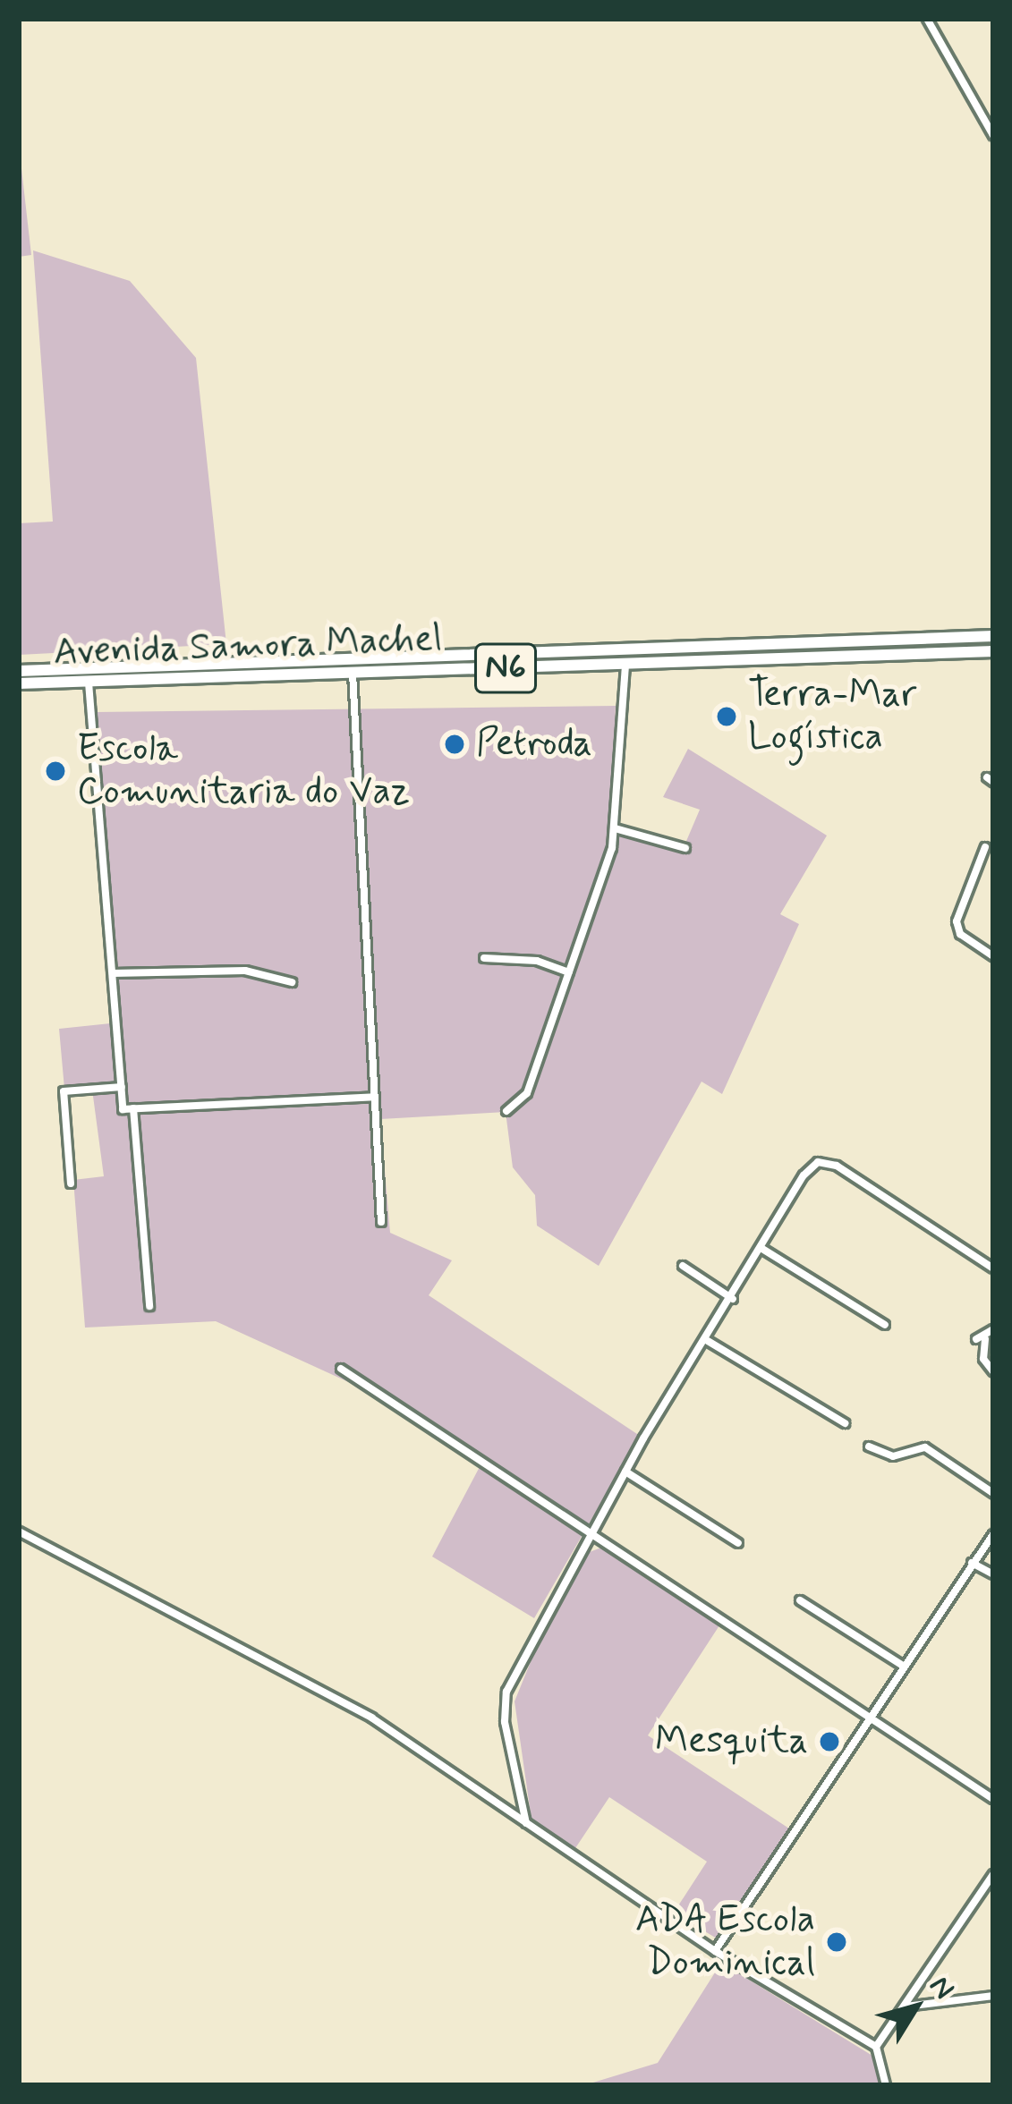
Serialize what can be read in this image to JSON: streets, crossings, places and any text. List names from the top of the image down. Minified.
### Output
{"streets":{"highway":["Avenida Samora Machel","N6"]},"places":["Terra-Mar Logística","Petroda","Escola Comunitaria do Vaz","Mesquita","ADA Escola Dominical"],"north":"top right"}
